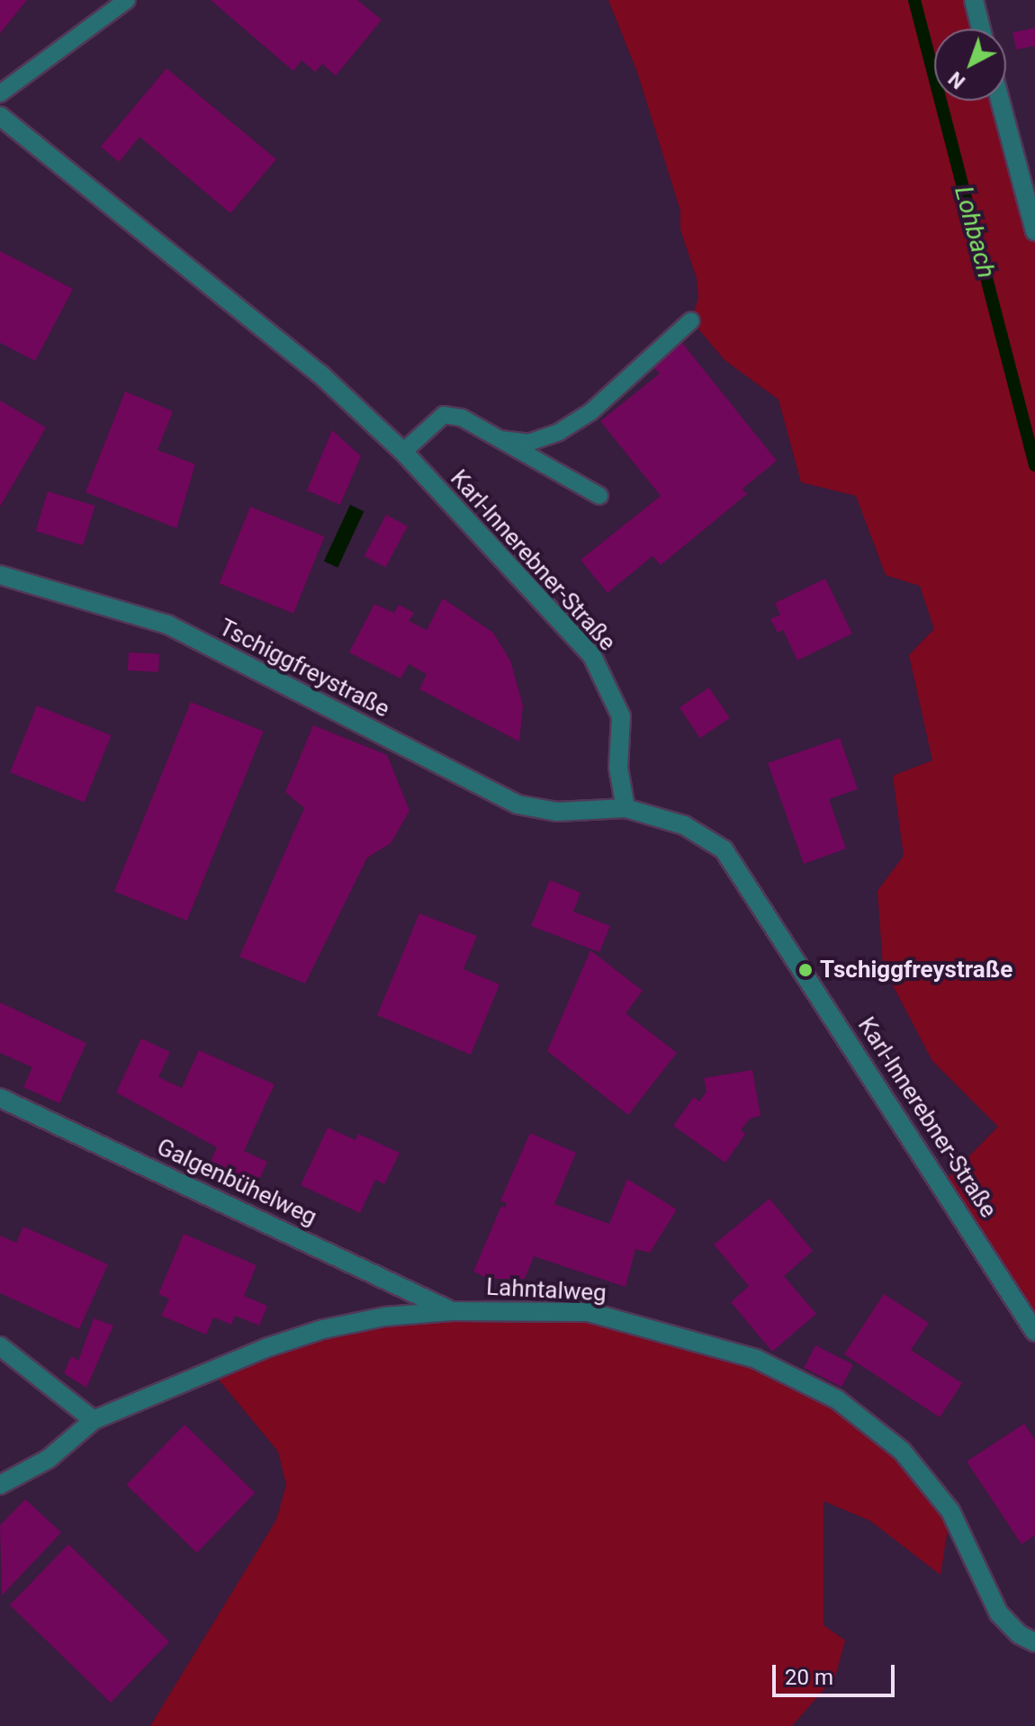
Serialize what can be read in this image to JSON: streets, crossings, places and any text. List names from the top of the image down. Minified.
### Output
{"streets":{"street":["Karl-Innerebner-Straße","Tschiggfreystraße","Galgenbühelweg","Lahntalweg"]},"crossings":[["Karl-Innerebner-Straße","Tschiggfreystraße"],["Galgenbühelweg","Lahntalweg"]],"water":["Lohbach"],"places":["Tschiggfreystraße"],"scale_bar":"20 m","north":"bottom left"}
